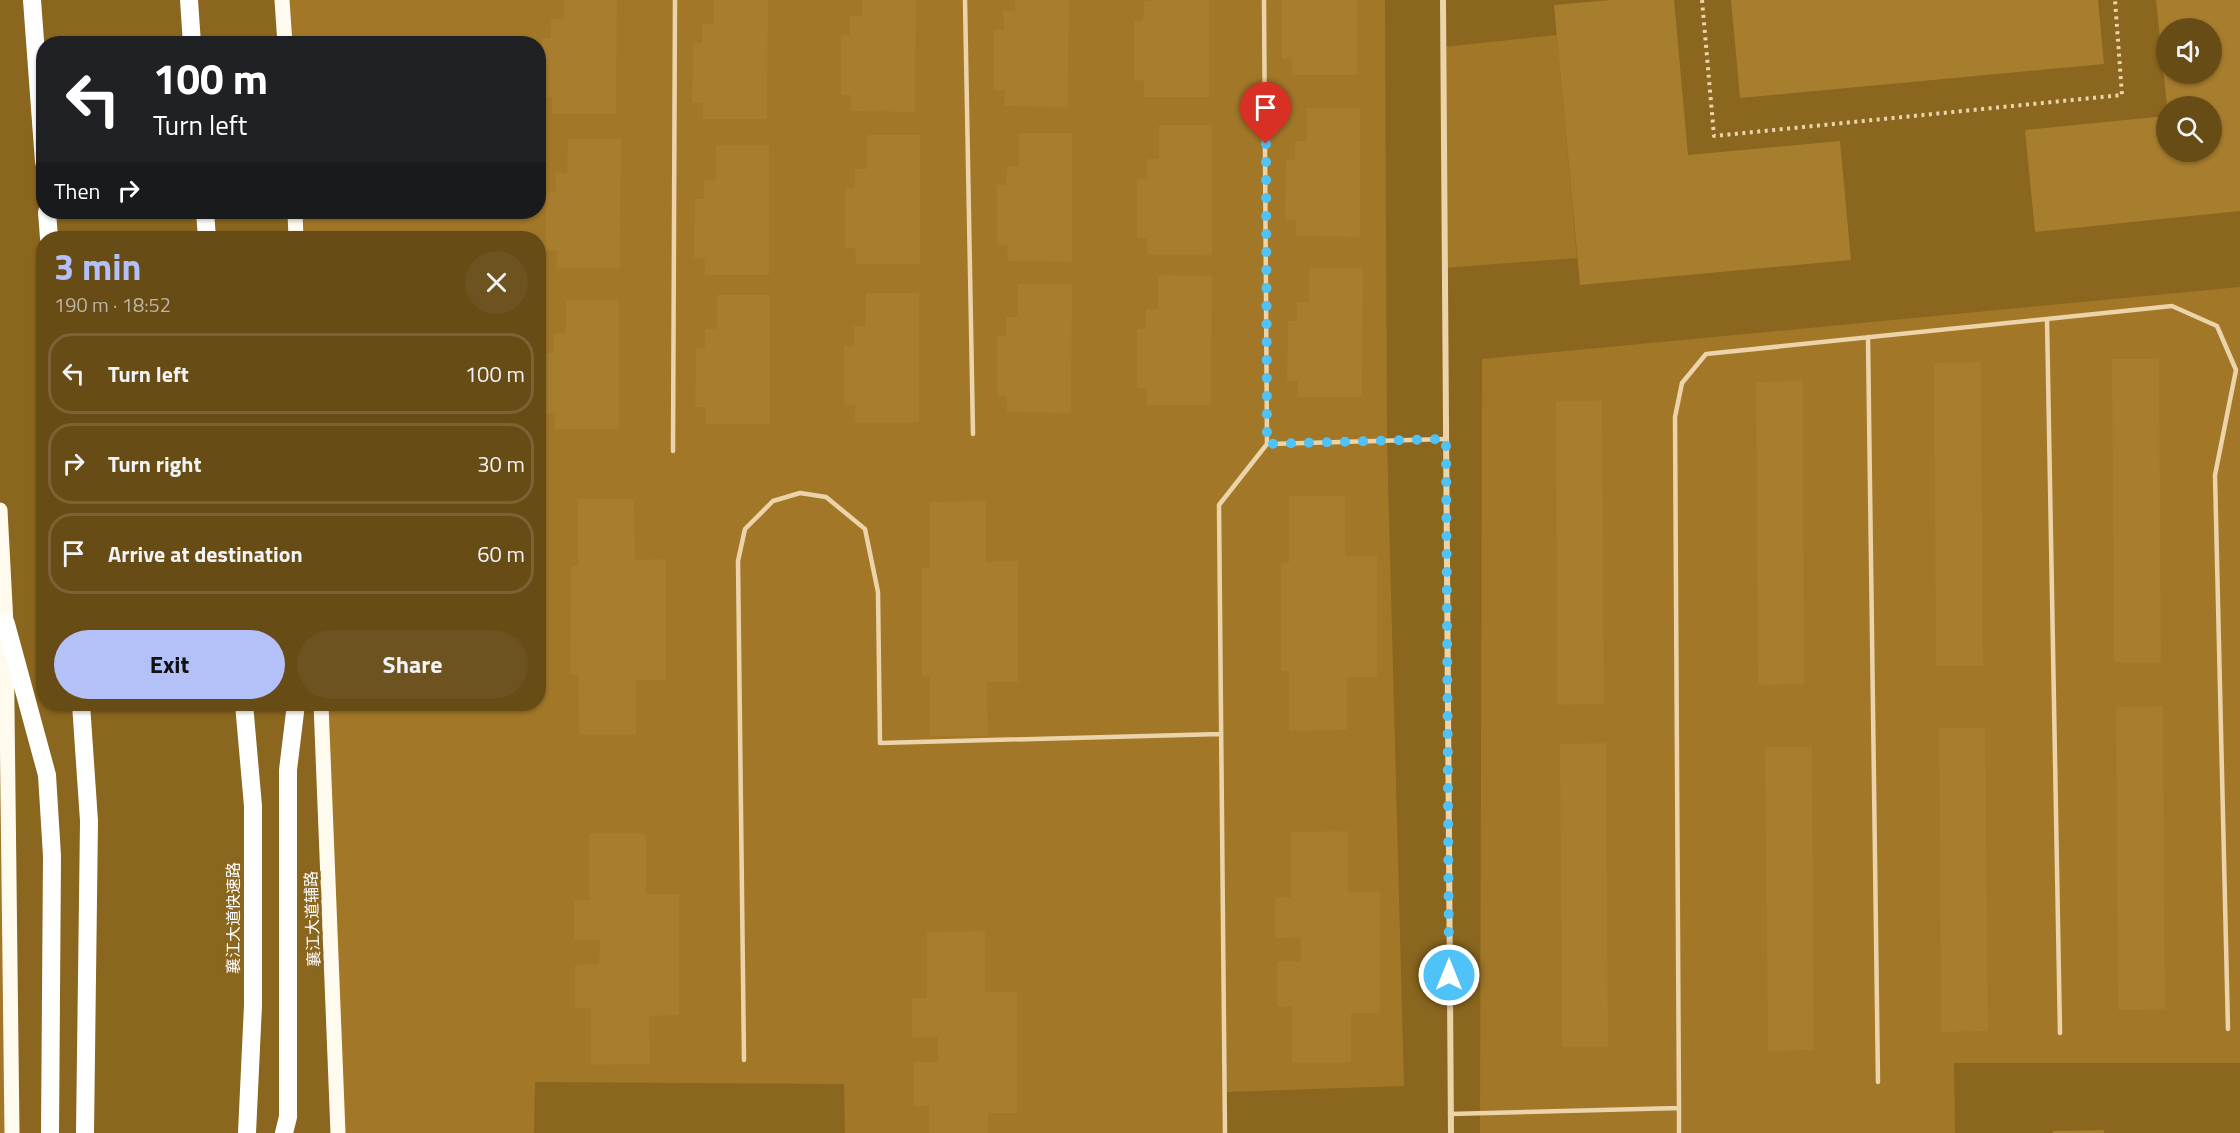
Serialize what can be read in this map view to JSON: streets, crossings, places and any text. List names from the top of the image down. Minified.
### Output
{"streets":{"highway":["襄江大道快速路"],"main road":["襄江大道辅路"]},"page":{"turn":["100 m","Turn left"],"then":"Then","heading":["3 min","190 m · 18:52"],"list":[{"name":"Turn left","value":"100 m"},{"name":"Turn right","value":"30 m"},{"name":"Arrive at destination","value":"60 m"}],"buttons":["Exit","Share"]}}
